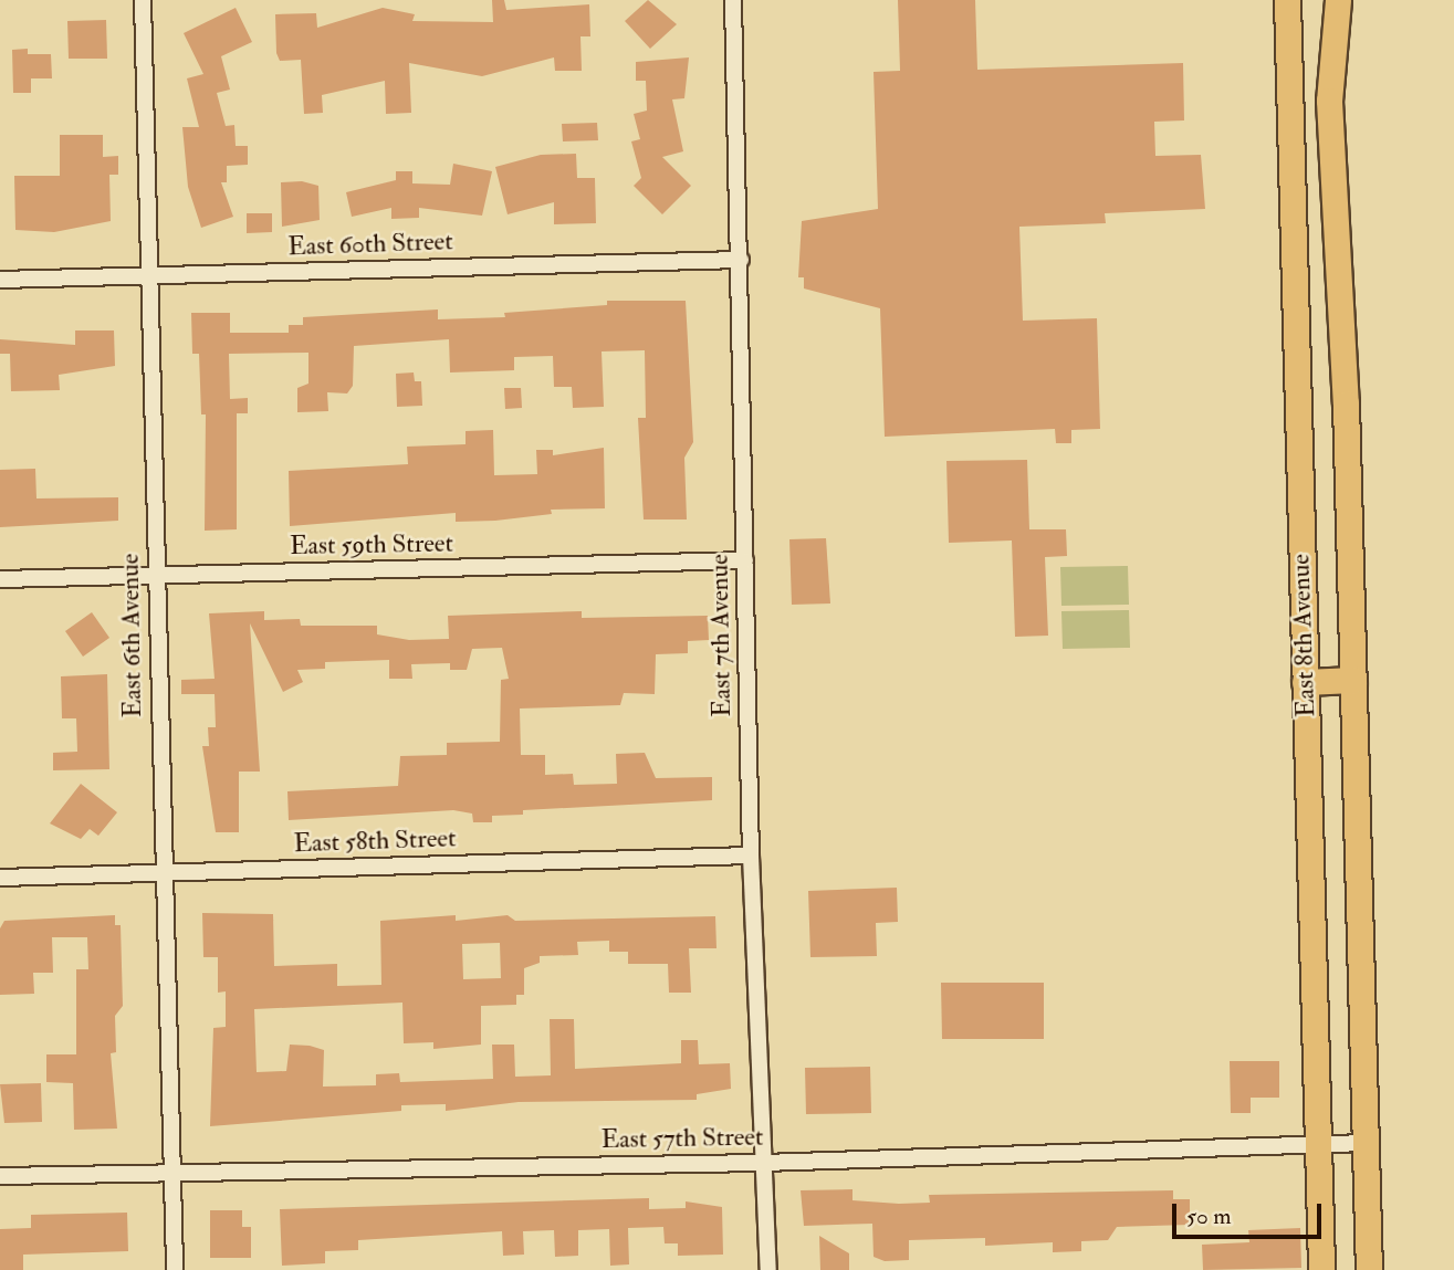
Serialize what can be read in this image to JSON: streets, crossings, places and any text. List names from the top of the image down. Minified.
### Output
{"streets":{"main road":["East 8th Avenue"],"street":["East 60th Street","East 59th Street","East 6th Avenue","East 7th Avenue","East 58th Street","East 57th Street"]},"crossings":[["East 60th Street","East 6th Avenue"],["East 60th Street","East 7th Avenue"],["East 59th Street","East 6th Avenue"],["East 59th Street","East 7th Avenue"],["East 6th Avenue","East 58th Street"],["East 6th Avenue","East 57th Street"],["East 7th Avenue","East 58th Street"],["East 7th Avenue","East 57th Street"],["East 8th Avenue","East 57th Street"]],"scale_bar":"50 m"}
